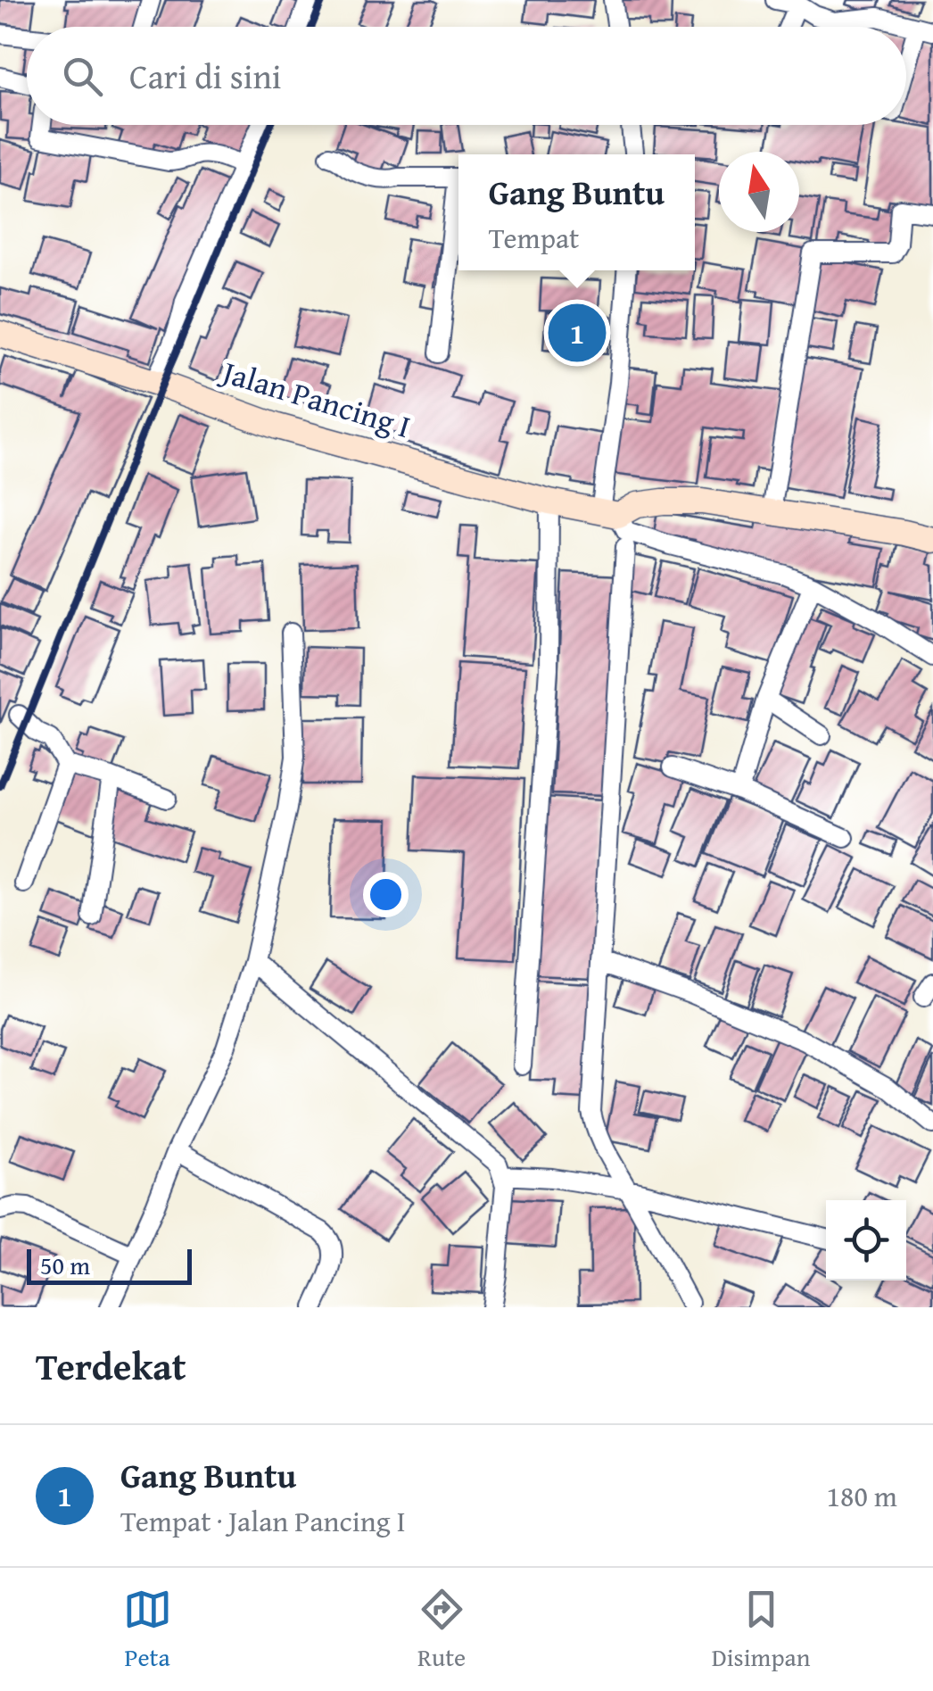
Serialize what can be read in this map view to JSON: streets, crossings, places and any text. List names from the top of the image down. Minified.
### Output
{"streets":{"main road":["Jalan Pancing I"]},"scale_bar":"50 m","north":"top","page":{"search":"Cari di sini","popup":["Gang Buntu","Tempat"],"pins":"1","scale":"50 m","heading":"Terdekat","list":[{"mark":"1","name":"Gang Buntu","note":"Tempat · Jalan Pancing I","value":"180 m"}],"nav":["Peta","Rute","Disimpan"]}}
